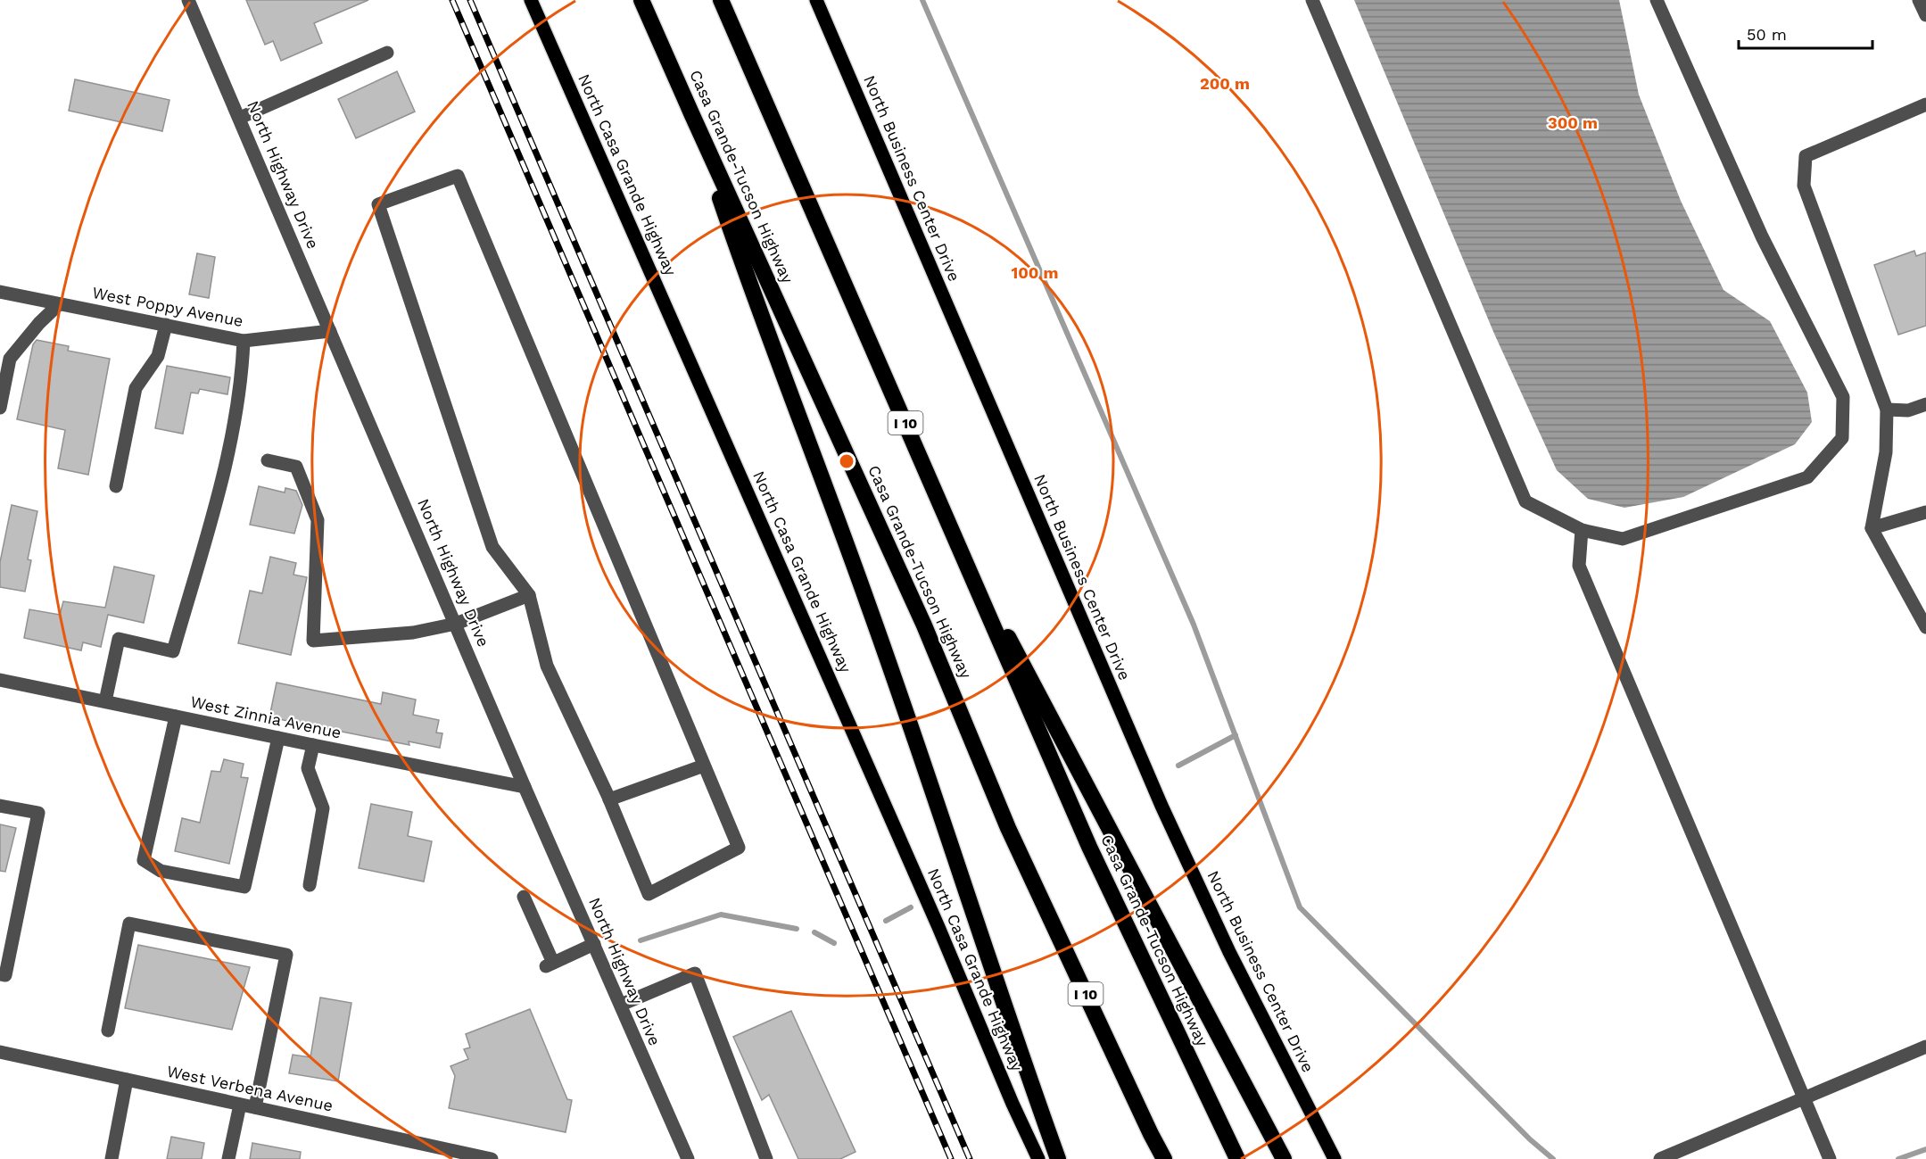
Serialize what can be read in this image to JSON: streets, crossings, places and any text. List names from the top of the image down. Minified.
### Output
{"streets":{"highway":["Casa Grande-Tucson Highway","I 10"],"main road":["North Casa Grande Highway","North Business Center Drive"],"street":["North Highway Drive","West Poppy Avenue","West Zinnia Avenue","West Verbena Avenue"]},"crossings":[["North Highway Drive","West Poppy Avenue"],["North Highway Drive","West Zinnia Avenue"]],"scale_bar":"50 m","rings":["200 m","300 m","100 m"]}
